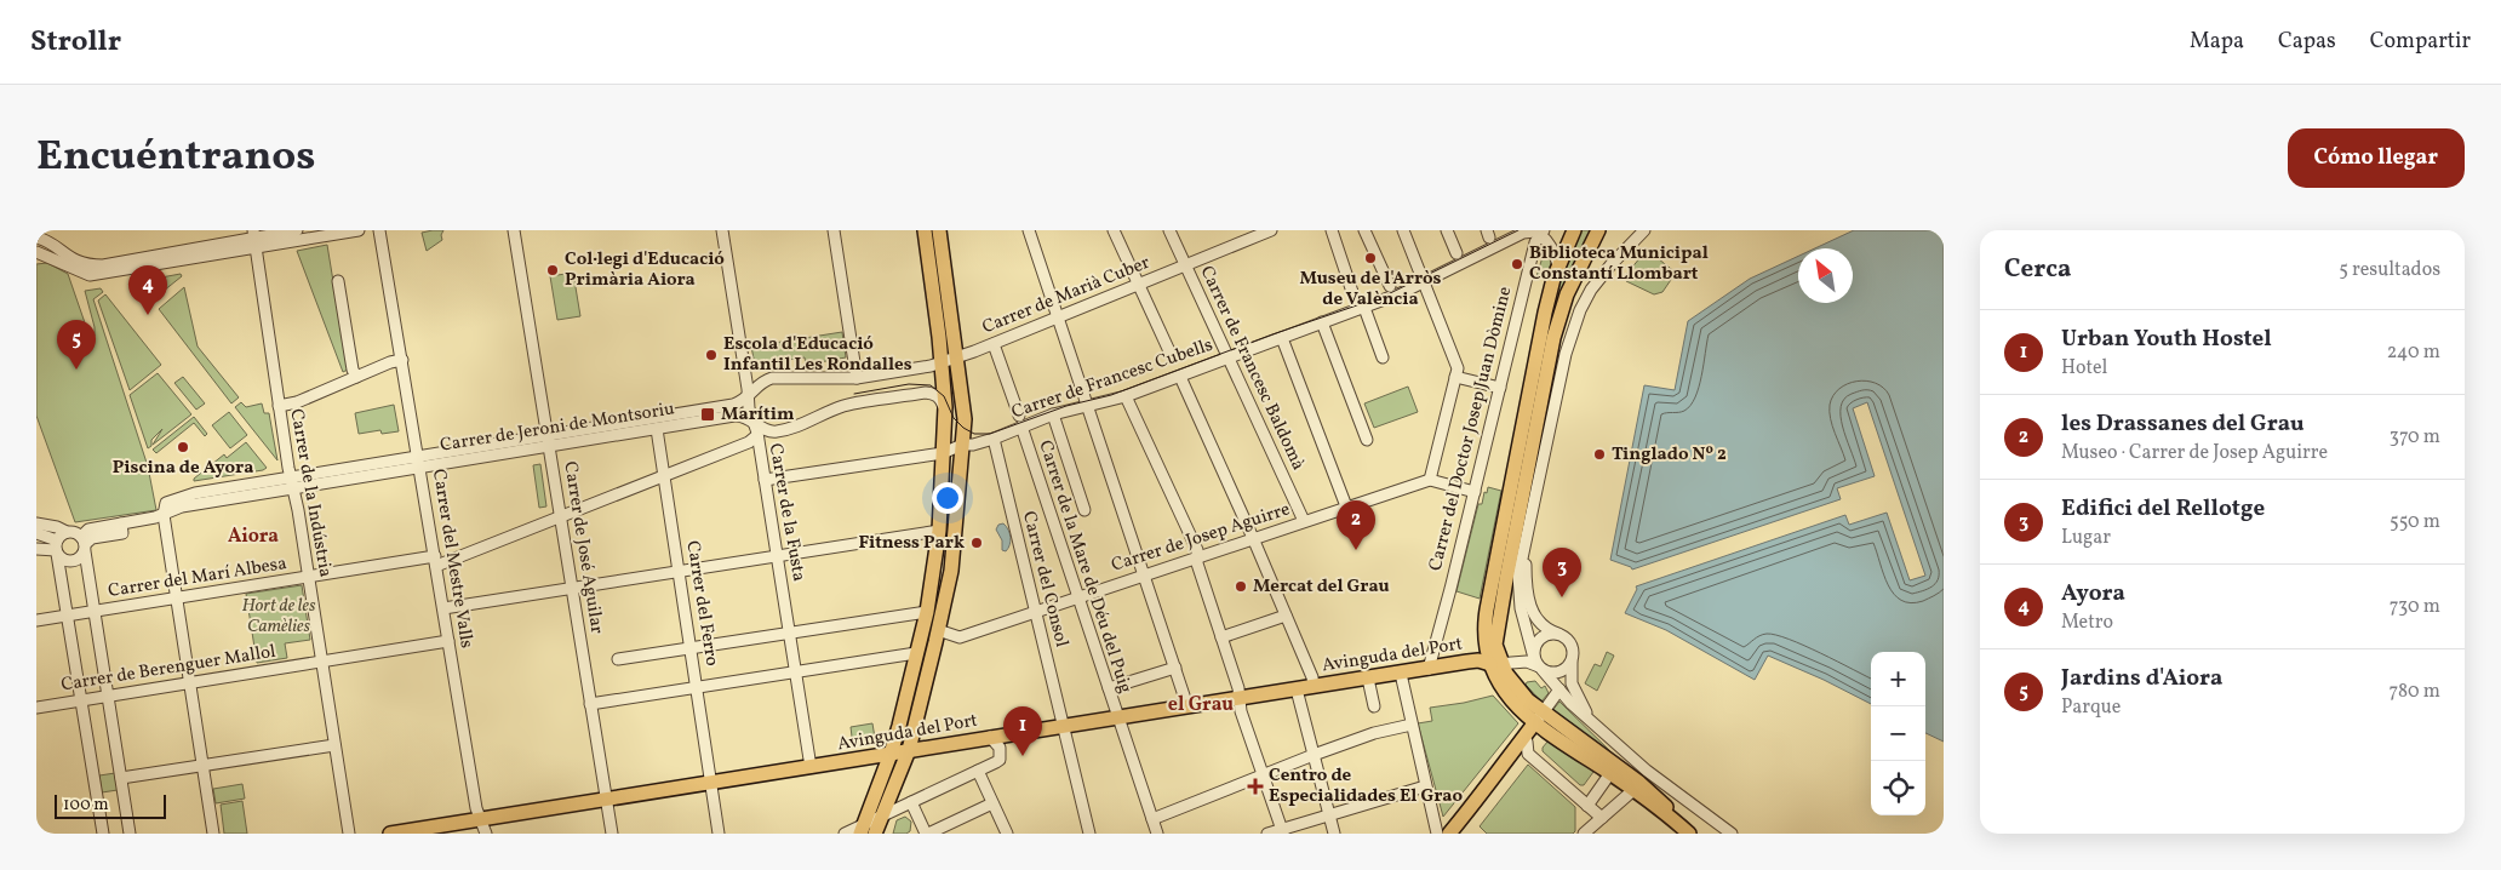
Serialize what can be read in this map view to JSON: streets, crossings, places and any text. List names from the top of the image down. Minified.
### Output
{"streets":{"main road":["Avinguda del Port"],"street":["Carrer de Marià Cuber","Carrer de Francesc Baldomà","Carrer de Francesc Cubells","Carrer de Jeroni de Montsoriu","Carrer del Doctor Josep Juan Dòmine","Carrer de la Indústria","Carrer de la Fusta","Carrer de Josep Aguirre","Carrer de José Aguilar","Carrer del Mestre Valls","Carrer de la Mare de Déu del Puig","Carrer del Marí Albesa","Carrer del Consol","Carrer del Ferro","Carrer de Berenguer Mallol"]},"crossings":[["Carrer de Marià Cuber","Carrer de Francesc Baldomà"],["Carrer de Marià Cuber","Carrer de Jeroni de Montsoriu"],["Carrer de Marià Cuber","Carrer de la Mare de Déu del Puig"],["Carrer de Francesc Baldomà","Carrer de Francesc Cubells"],["Carrer de Francesc Baldomà","Carrer de Josep Aguirre"],["Carrer de Francesc Cubells","Carrer del Doctor Josep Juan Dòmine"],["Carrer de Francesc Cubells","Carrer de la Fusta"],["Carrer de Francesc Cubells","Carrer de la Mare de Déu del Puig"],["Carrer de Francesc Cubells","Carrer del Consol"],["Carrer de Jeroni de Montsoriu","Carrer de la Indústria"],["Carrer de Jeroni de Montsoriu","Carrer de la Fusta"],["Carrer de Jeroni de Montsoriu","Carrer de José Aguilar"],["Carrer de Jeroni de Montsoriu","Carrer del Mestre Valls"],["Carrer de Jeroni de Montsoriu","Carrer del Ferro"],["Carrer del Doctor Josep Juan Dòmine","Avinguda del Port"],["Carrer de la Indústria","Carrer del Marí Albesa"],["Carrer de la Indústria","Carrer de Berenguer Mallol"],["Carrer de la Fusta","Carrer del Marí Albesa"],["Carrer de la Fusta","Avinguda del Port"],["Carrer de Josep Aguirre","Carrer de la Mare de Déu del Puig"],["Carrer de Josep Aguirre","Carrer del Consol"],["Carrer de José Aguilar","Carrer del Marí Albesa"],["Carrer de José Aguilar","Avinguda del Port"],["Carrer del Mestre Valls","Carrer del Marí Albesa"],["Carrer del Mestre Valls","Avinguda del Port"],["Carrer del Mestre Valls","Carrer de Berenguer Mallol"],["Carrer de la Mare de Déu del Puig","Avinguda del Port"],["Carrer del Marí Albesa","Carrer del Ferro"],["Carrer del Consol","Avinguda del Port"],["Carrer del Ferro","Avinguda del Port"]],"districts":["Aiora","el Grau"],"parks":["Hort de les Camèlies"],"places":{"other":["Museu de l'Arròs de València","Biblioteca Municipal Constantí Llombart","Col·legi d'Educació Primària Aiora","Escola d'Educació Infantil Les Rondalles","Piscina de Ayora","Tinglado Nº 2","Fitness Park","Mercat del Grau"],"transit":["Marítim"],"health":["Centro de Especialidades El Grao"]},"scale_bar":"100 m","north":"top left","page":{"header":"Strollr","nav":["Mapa","Capas","Compartir"],"title":"Encuéntranos","buttons":"Cómo llegar","heading":["Cerca","5 resultados"],"pins":["4","5","2","3","1"],"list":[{"mark":"1","name":"Urban Youth Hostel","note":"Hotel","value":"240 m"},{"mark":"2","name":"les Drassanes del Grau","note":"Museo · Carrer de Josep Aguirre","value":"370 m"},{"mark":"3","name":"Edifici del Rellotge","note":"Lugar","value":"550 m"},{"mark":"4","name":"Ayora","note":"Metro","value":"730 m"},{"mark":"5","name":"Jardins d'Aiora","note":"Parque","value":"780 m"}],"map_buttons":["+","−"],"scale":"100 m"}}
